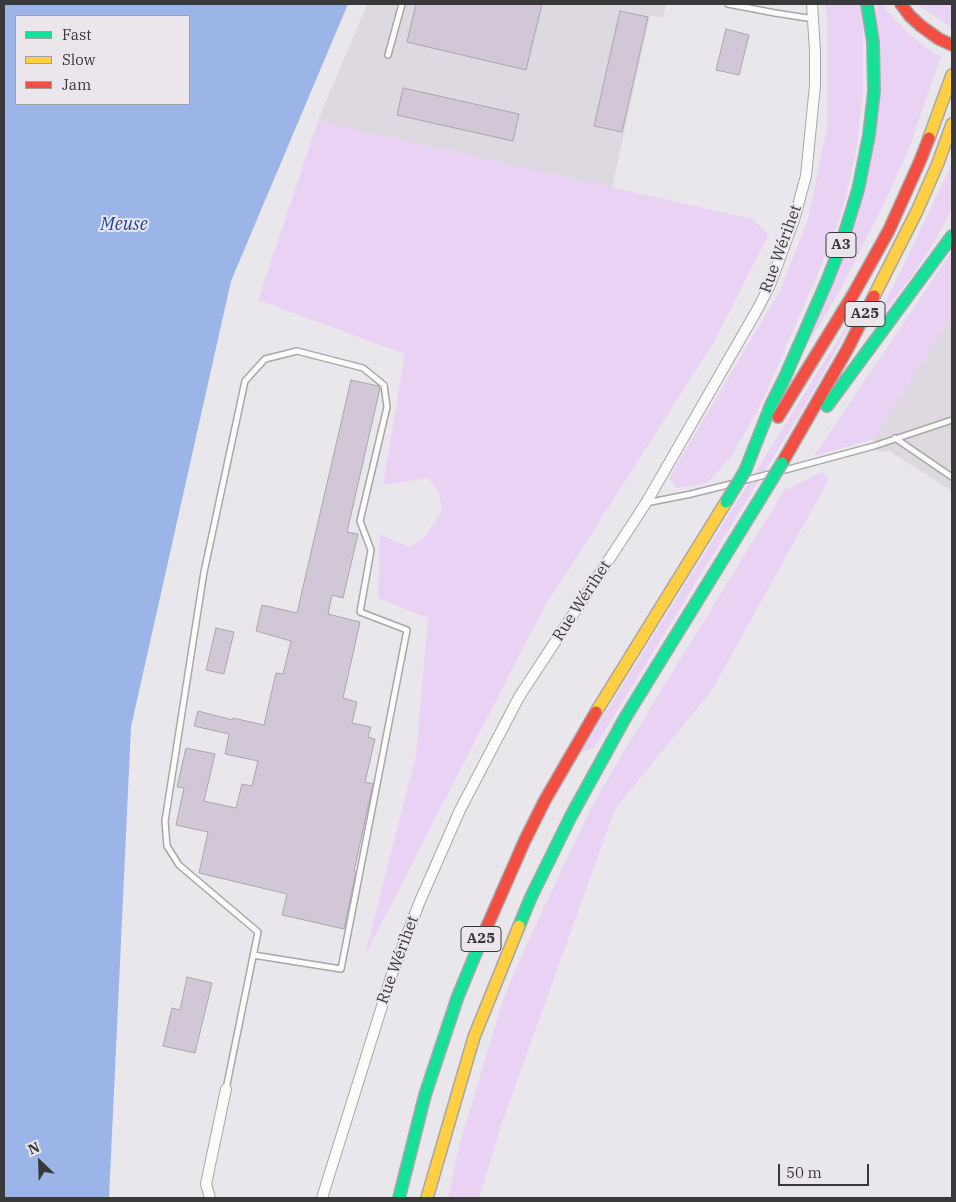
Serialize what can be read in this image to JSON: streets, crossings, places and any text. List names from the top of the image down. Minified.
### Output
{"streets":{"highway":["A3","A25"],"street":["Rue Wérihet"]},"crossings":[["A3","A25"]],"water":["Meuse"],"legend":["Fast","Slow","Jam"],"scale_bar":"50 m","north":"top left"}
